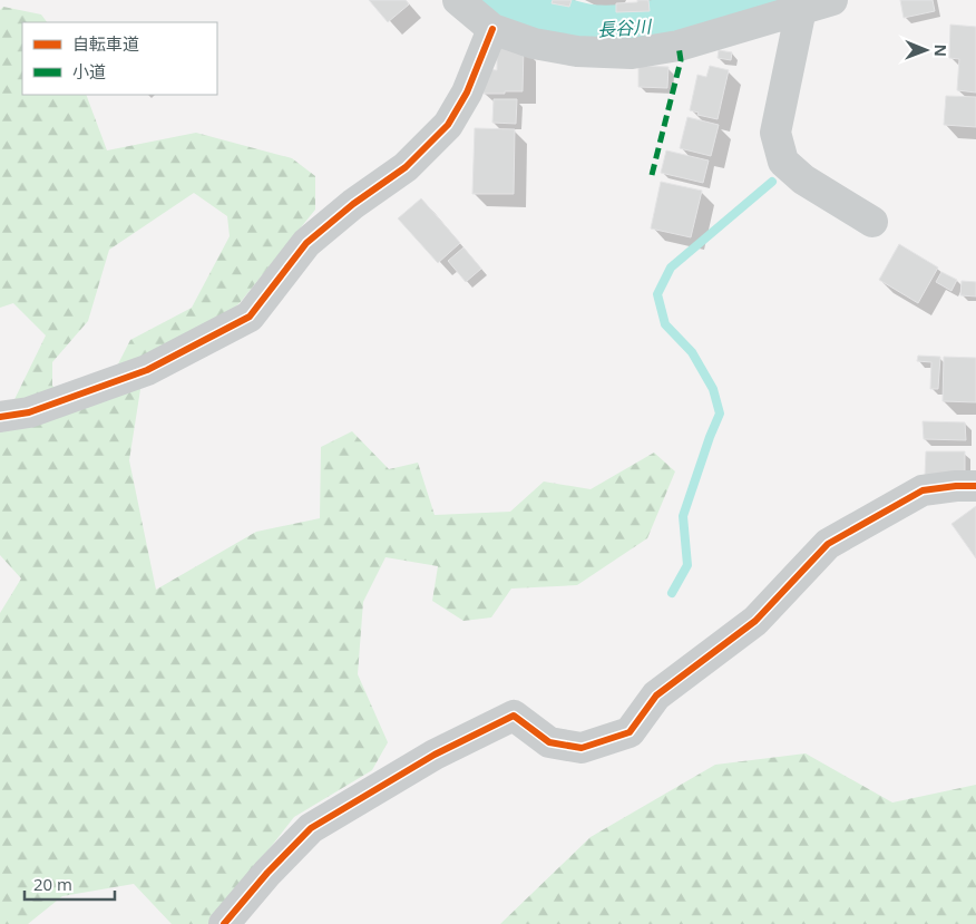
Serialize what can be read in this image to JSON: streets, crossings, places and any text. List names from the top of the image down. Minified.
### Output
{"water":["長谷川"],"legend":["自転車道","小道"],"scale_bar":"20 m","north":"right"}
